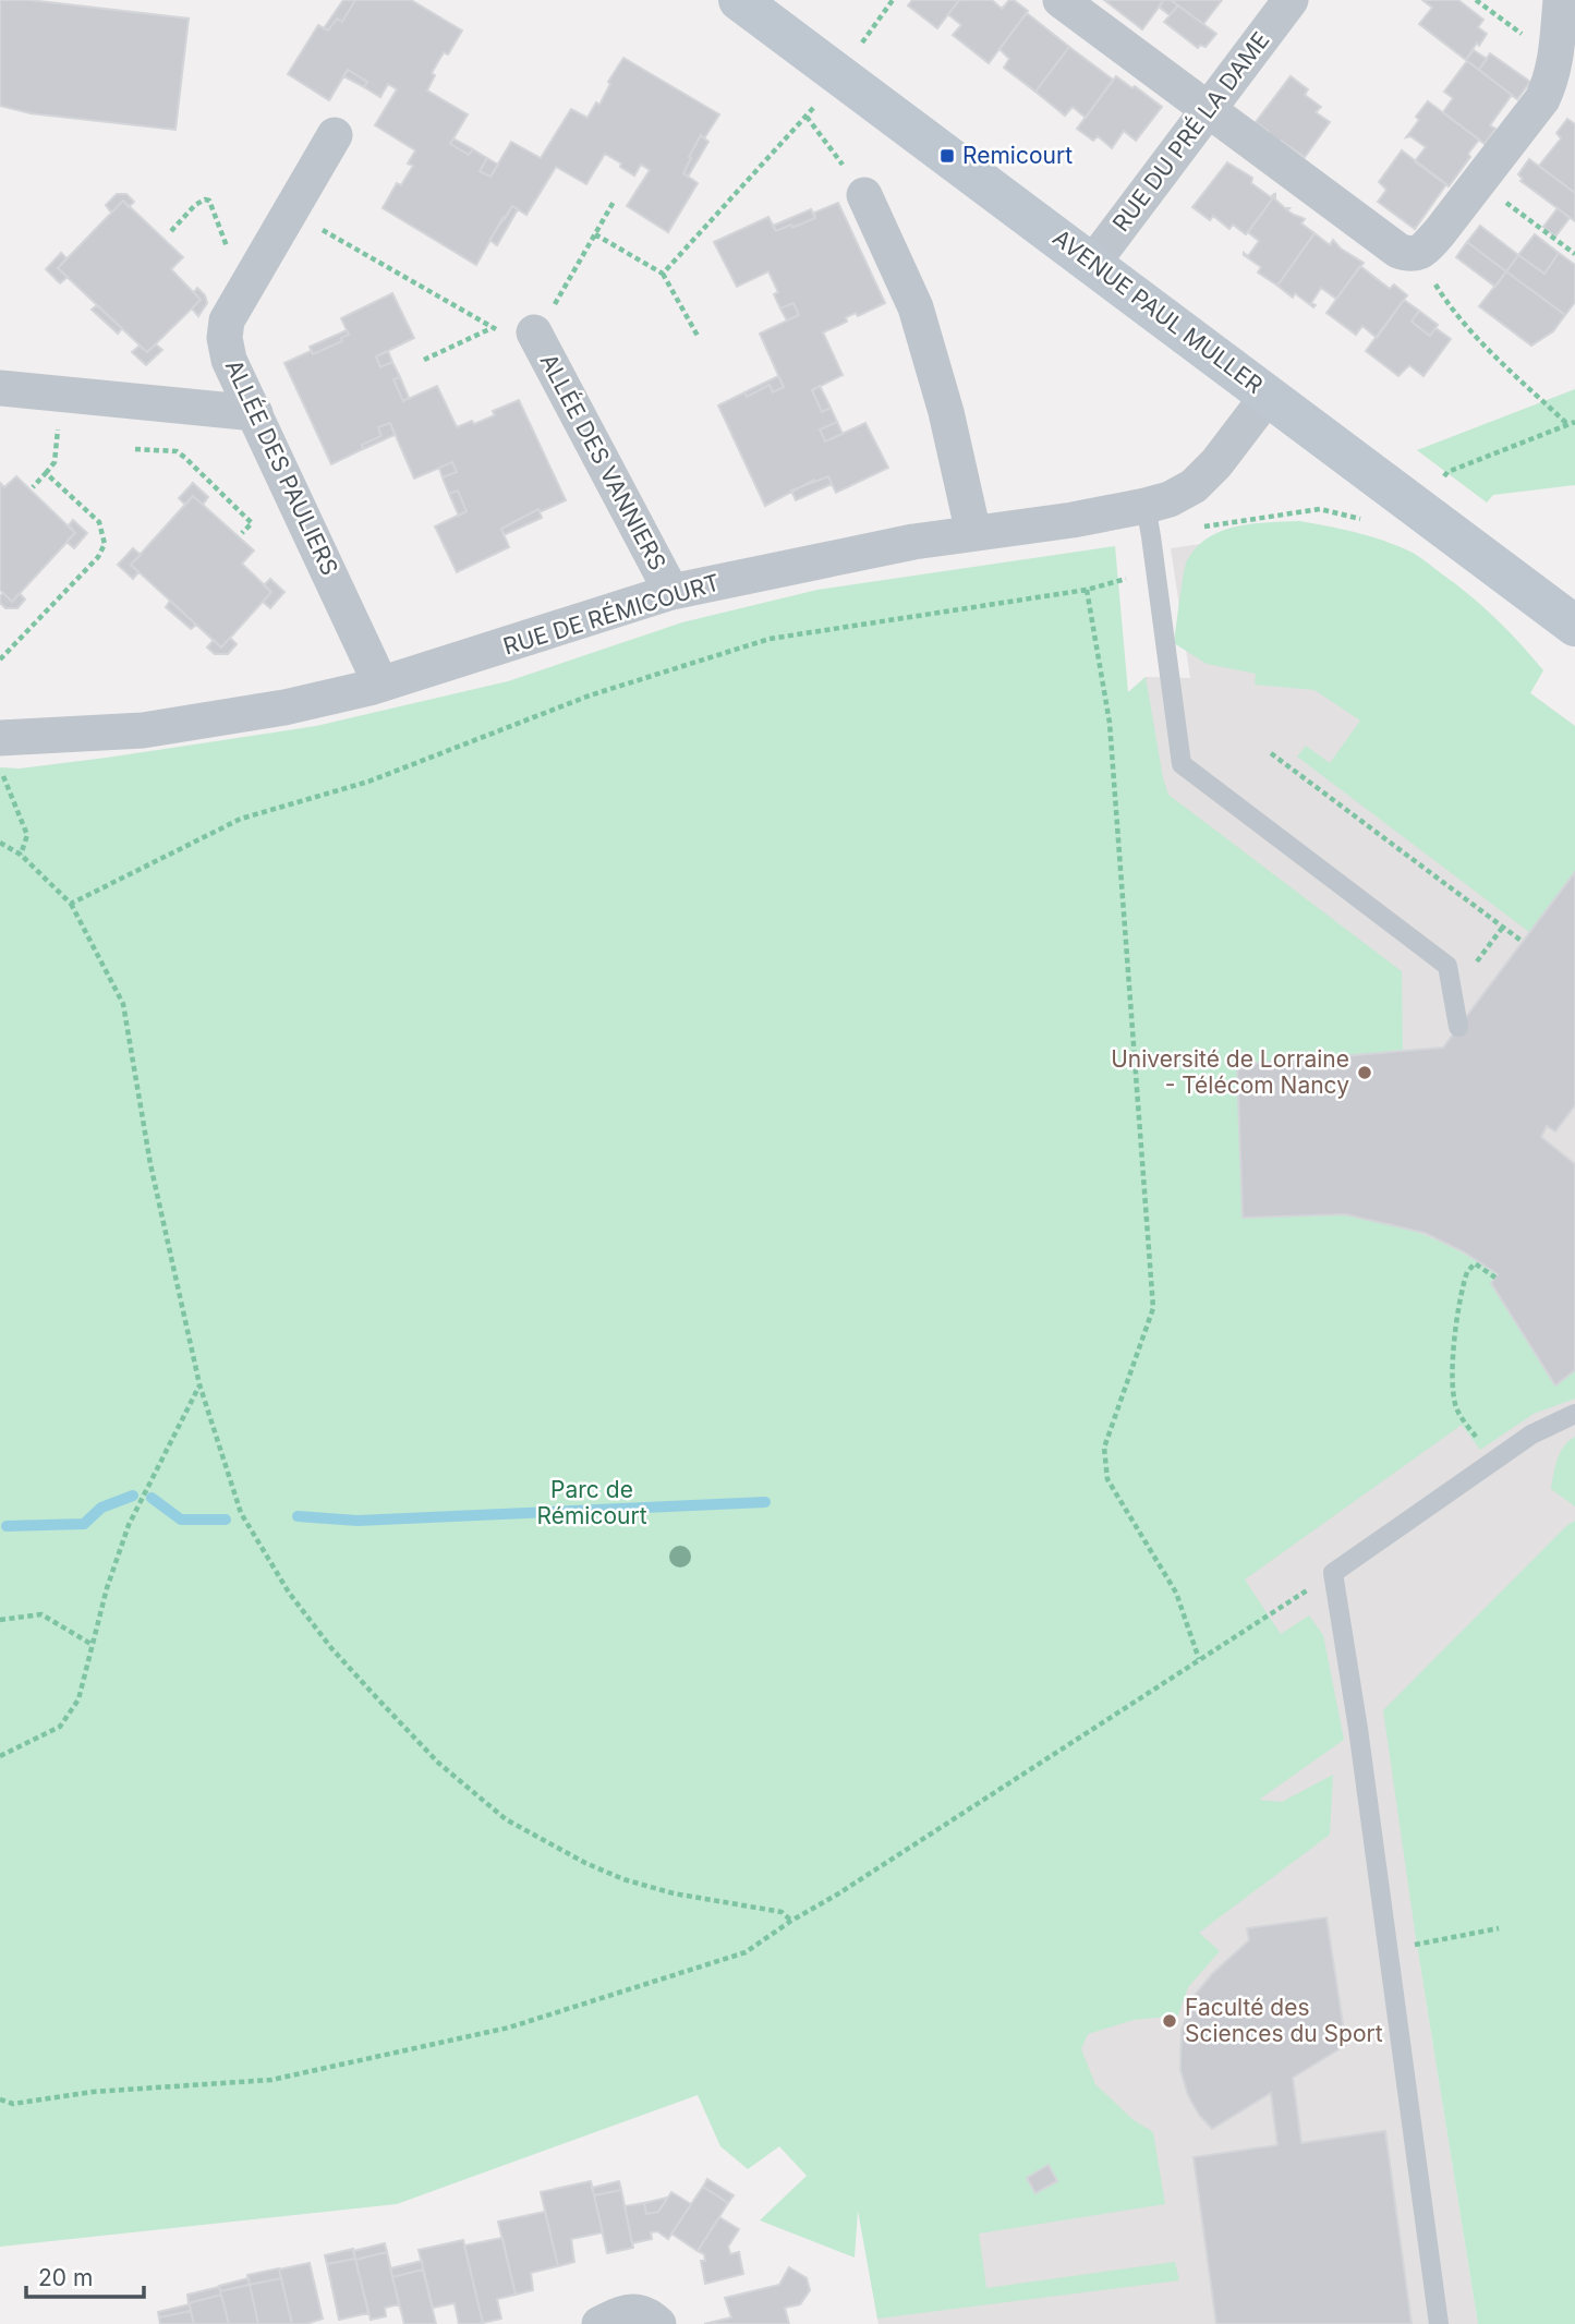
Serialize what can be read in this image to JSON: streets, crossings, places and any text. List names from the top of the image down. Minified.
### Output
{"streets":{"main road":["AVENUE PAUL MULLER"],"street":["RUE DU PRÉ LA DAME","ALLÉE DES VANNIERS","ALLÉE DES PAULIERS","RUE DE RÉMICOURT"]},"crossings":[["RUE DU PRÉ LA DAME","AVENUE PAUL MULLER"],["AVENUE PAUL MULLER","RUE DE RÉMICOURT"],["ALLÉE DES VANNIERS","RUE DE RÉMICOURT"],["ALLÉE DES PAULIERS","RUE DE RÉMICOURT"]],"parks":["Parc de Rémicourt"],"places":{"transit":["Remicourt"],"other":["Université de Lorraine - Télécom Nancy","Faculté des Sciences du Sport"]},"scale_bar":"20 m"}
